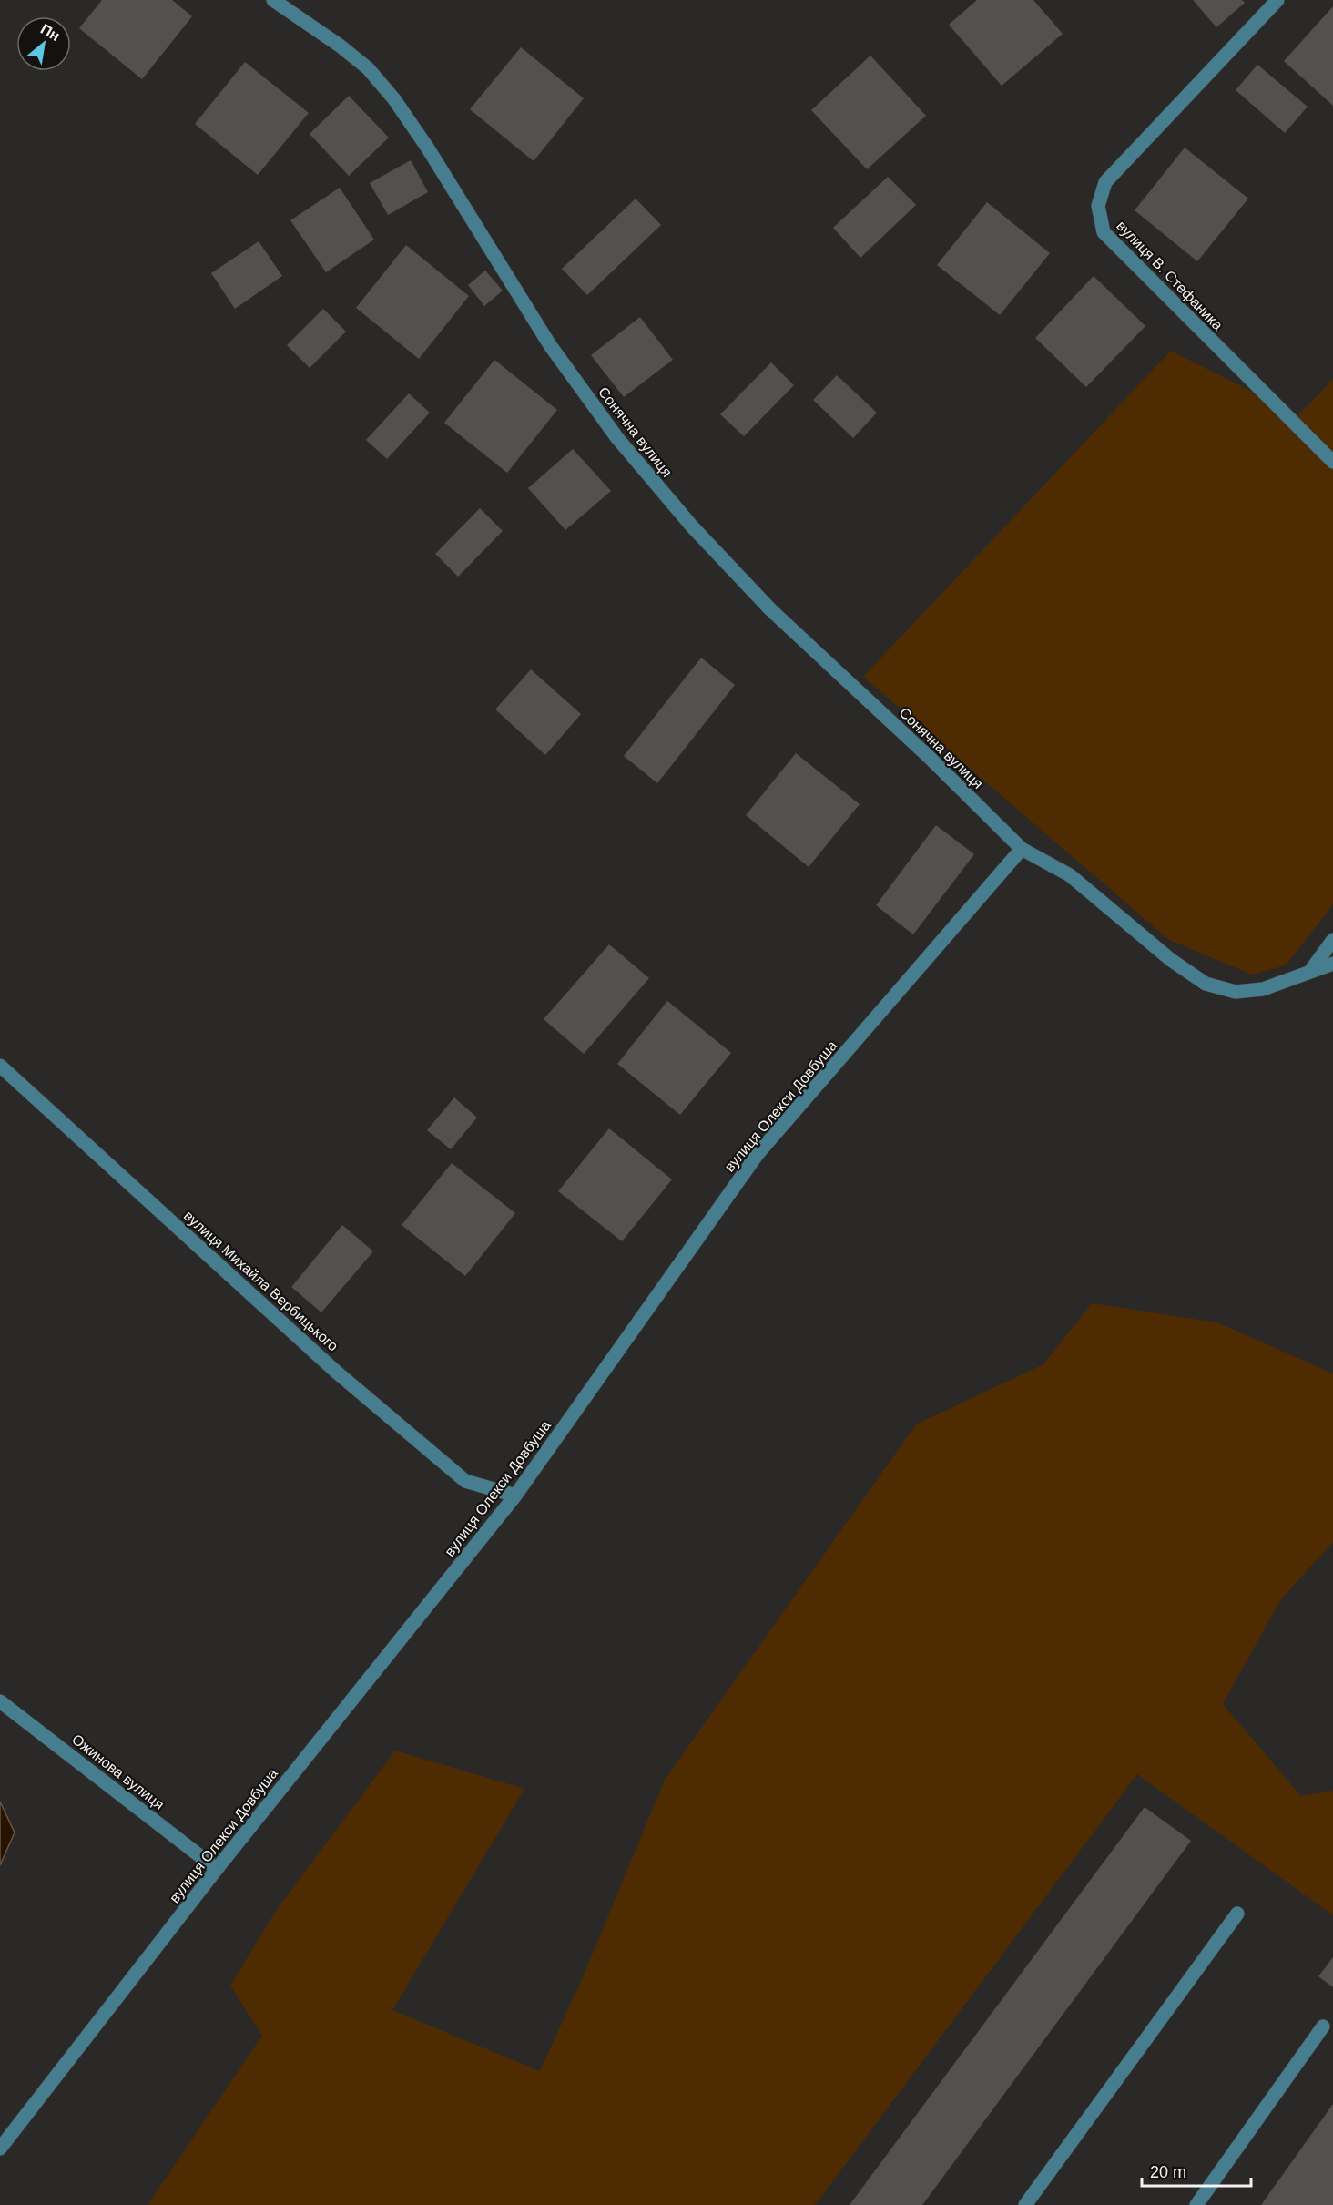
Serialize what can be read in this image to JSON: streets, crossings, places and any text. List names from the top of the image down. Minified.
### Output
{"streets":{"street":["вулиця В. Стефаника","Сонячна вулиця","вулиця Олекси Довбуша","вулиця Михайла Вербицького","Ожинова вулиця"]},"crossings":[["Сонячна вулиця","вулиця Олекси Довбуша"],["вулиця Олекси Довбуша","вулиця Михайла Вербицького"],["вулиця Олекси Довбуша","Ожинова вулиця"]],"scale_bar":"20 m","north":"top right"}
